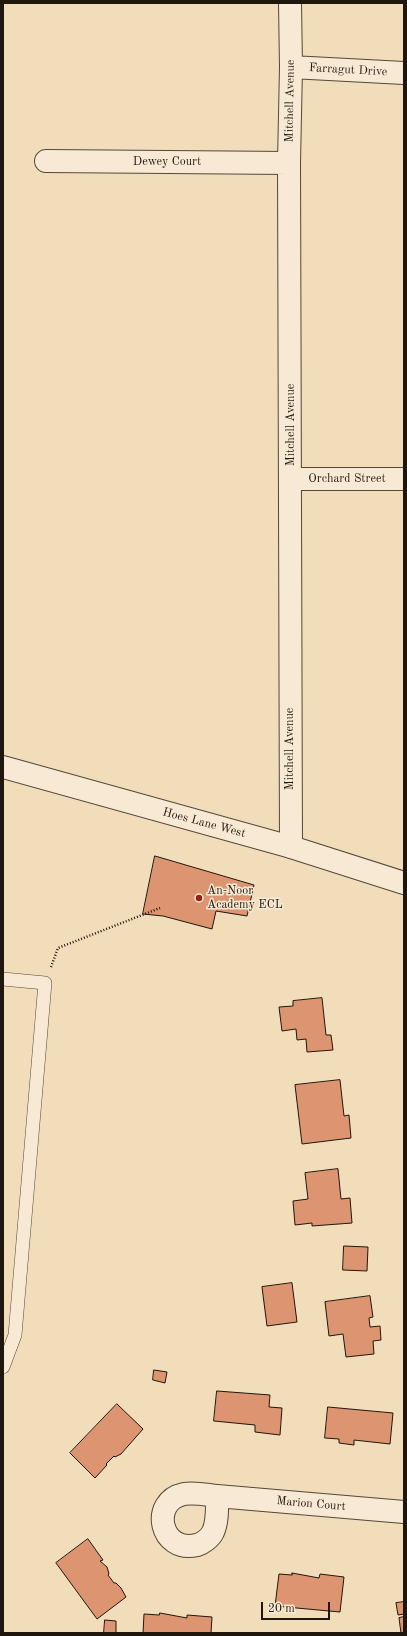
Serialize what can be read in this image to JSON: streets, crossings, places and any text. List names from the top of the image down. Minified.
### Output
{"streets":{"street":["Farragut Drive","Mitchell Avenue","Dewey Court","Orchard Street","Hoes Lane West","Marion Court"]},"crossings":[["Farragut Drive","Mitchell Avenue"],["Mitchell Avenue","Dewey Court"],["Mitchell Avenue","Orchard Street"],["Mitchell Avenue","Hoes Lane West"]],"places":["An-Noor Academy ECL"],"scale_bar":"20 m"}
